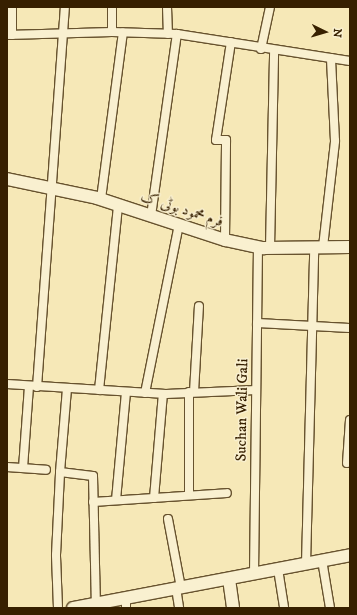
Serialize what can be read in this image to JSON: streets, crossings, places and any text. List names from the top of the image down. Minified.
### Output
{"streets":{"street":["فرم محمود بوٹی ک","Suchan Wali Gali"]},"crossings":[["فرم محمود بوٹی ک","Suchan Wali Gali"]],"north":"right"}
